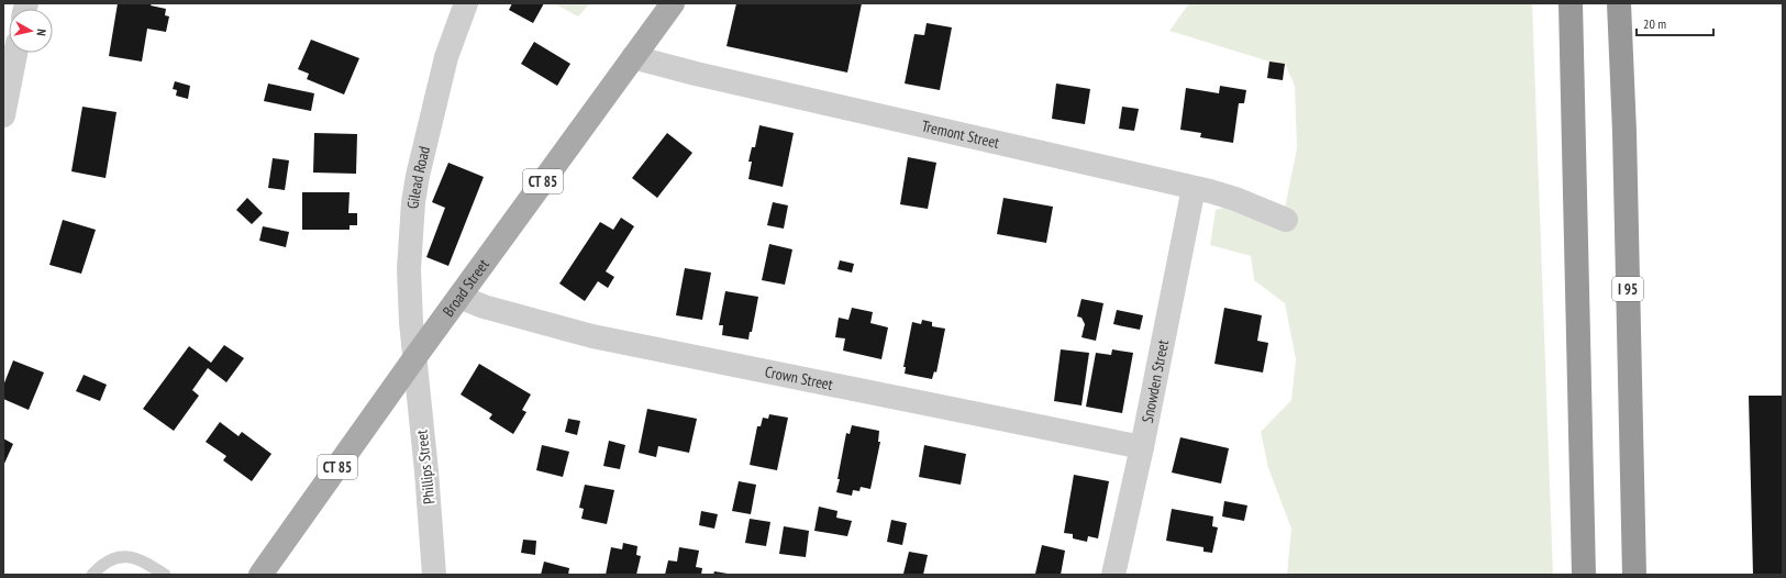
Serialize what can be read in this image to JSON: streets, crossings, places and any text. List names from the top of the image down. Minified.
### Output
{"streets":{"highway":["I 95"],"main road":["CT 85","Broad Street"],"street":["Tremont Street","Gilead Road","Crown Street","Snowden Street","Phillips Street"]},"crossings":[["Tremont Street","Broad Street"],["Tremont Street","Snowden Street"],["Gilead Road","Broad Street"],["Gilead Road","Phillips Street"],["Broad Street","Crown Street"],["Broad Street","Phillips Street"],["Crown Street","Snowden Street"]],"scale_bar":"20 m","north":"right"}
